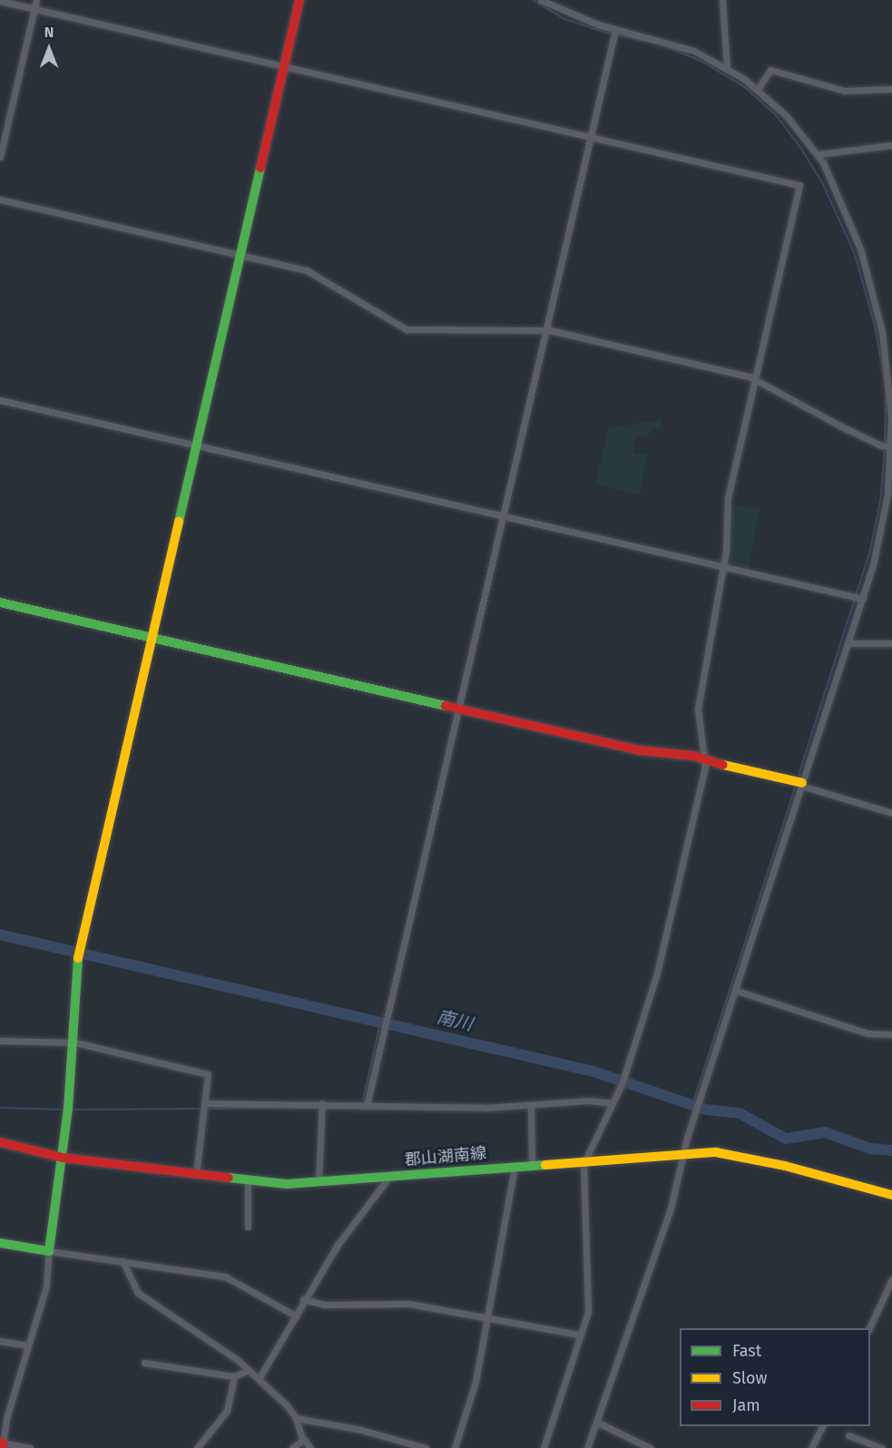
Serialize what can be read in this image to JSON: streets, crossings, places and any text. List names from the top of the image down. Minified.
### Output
{"streets":{"street":["郡山湖南線"]},"water":["南川"],"legend":["Fast","Slow","Jam"],"north":"top"}
